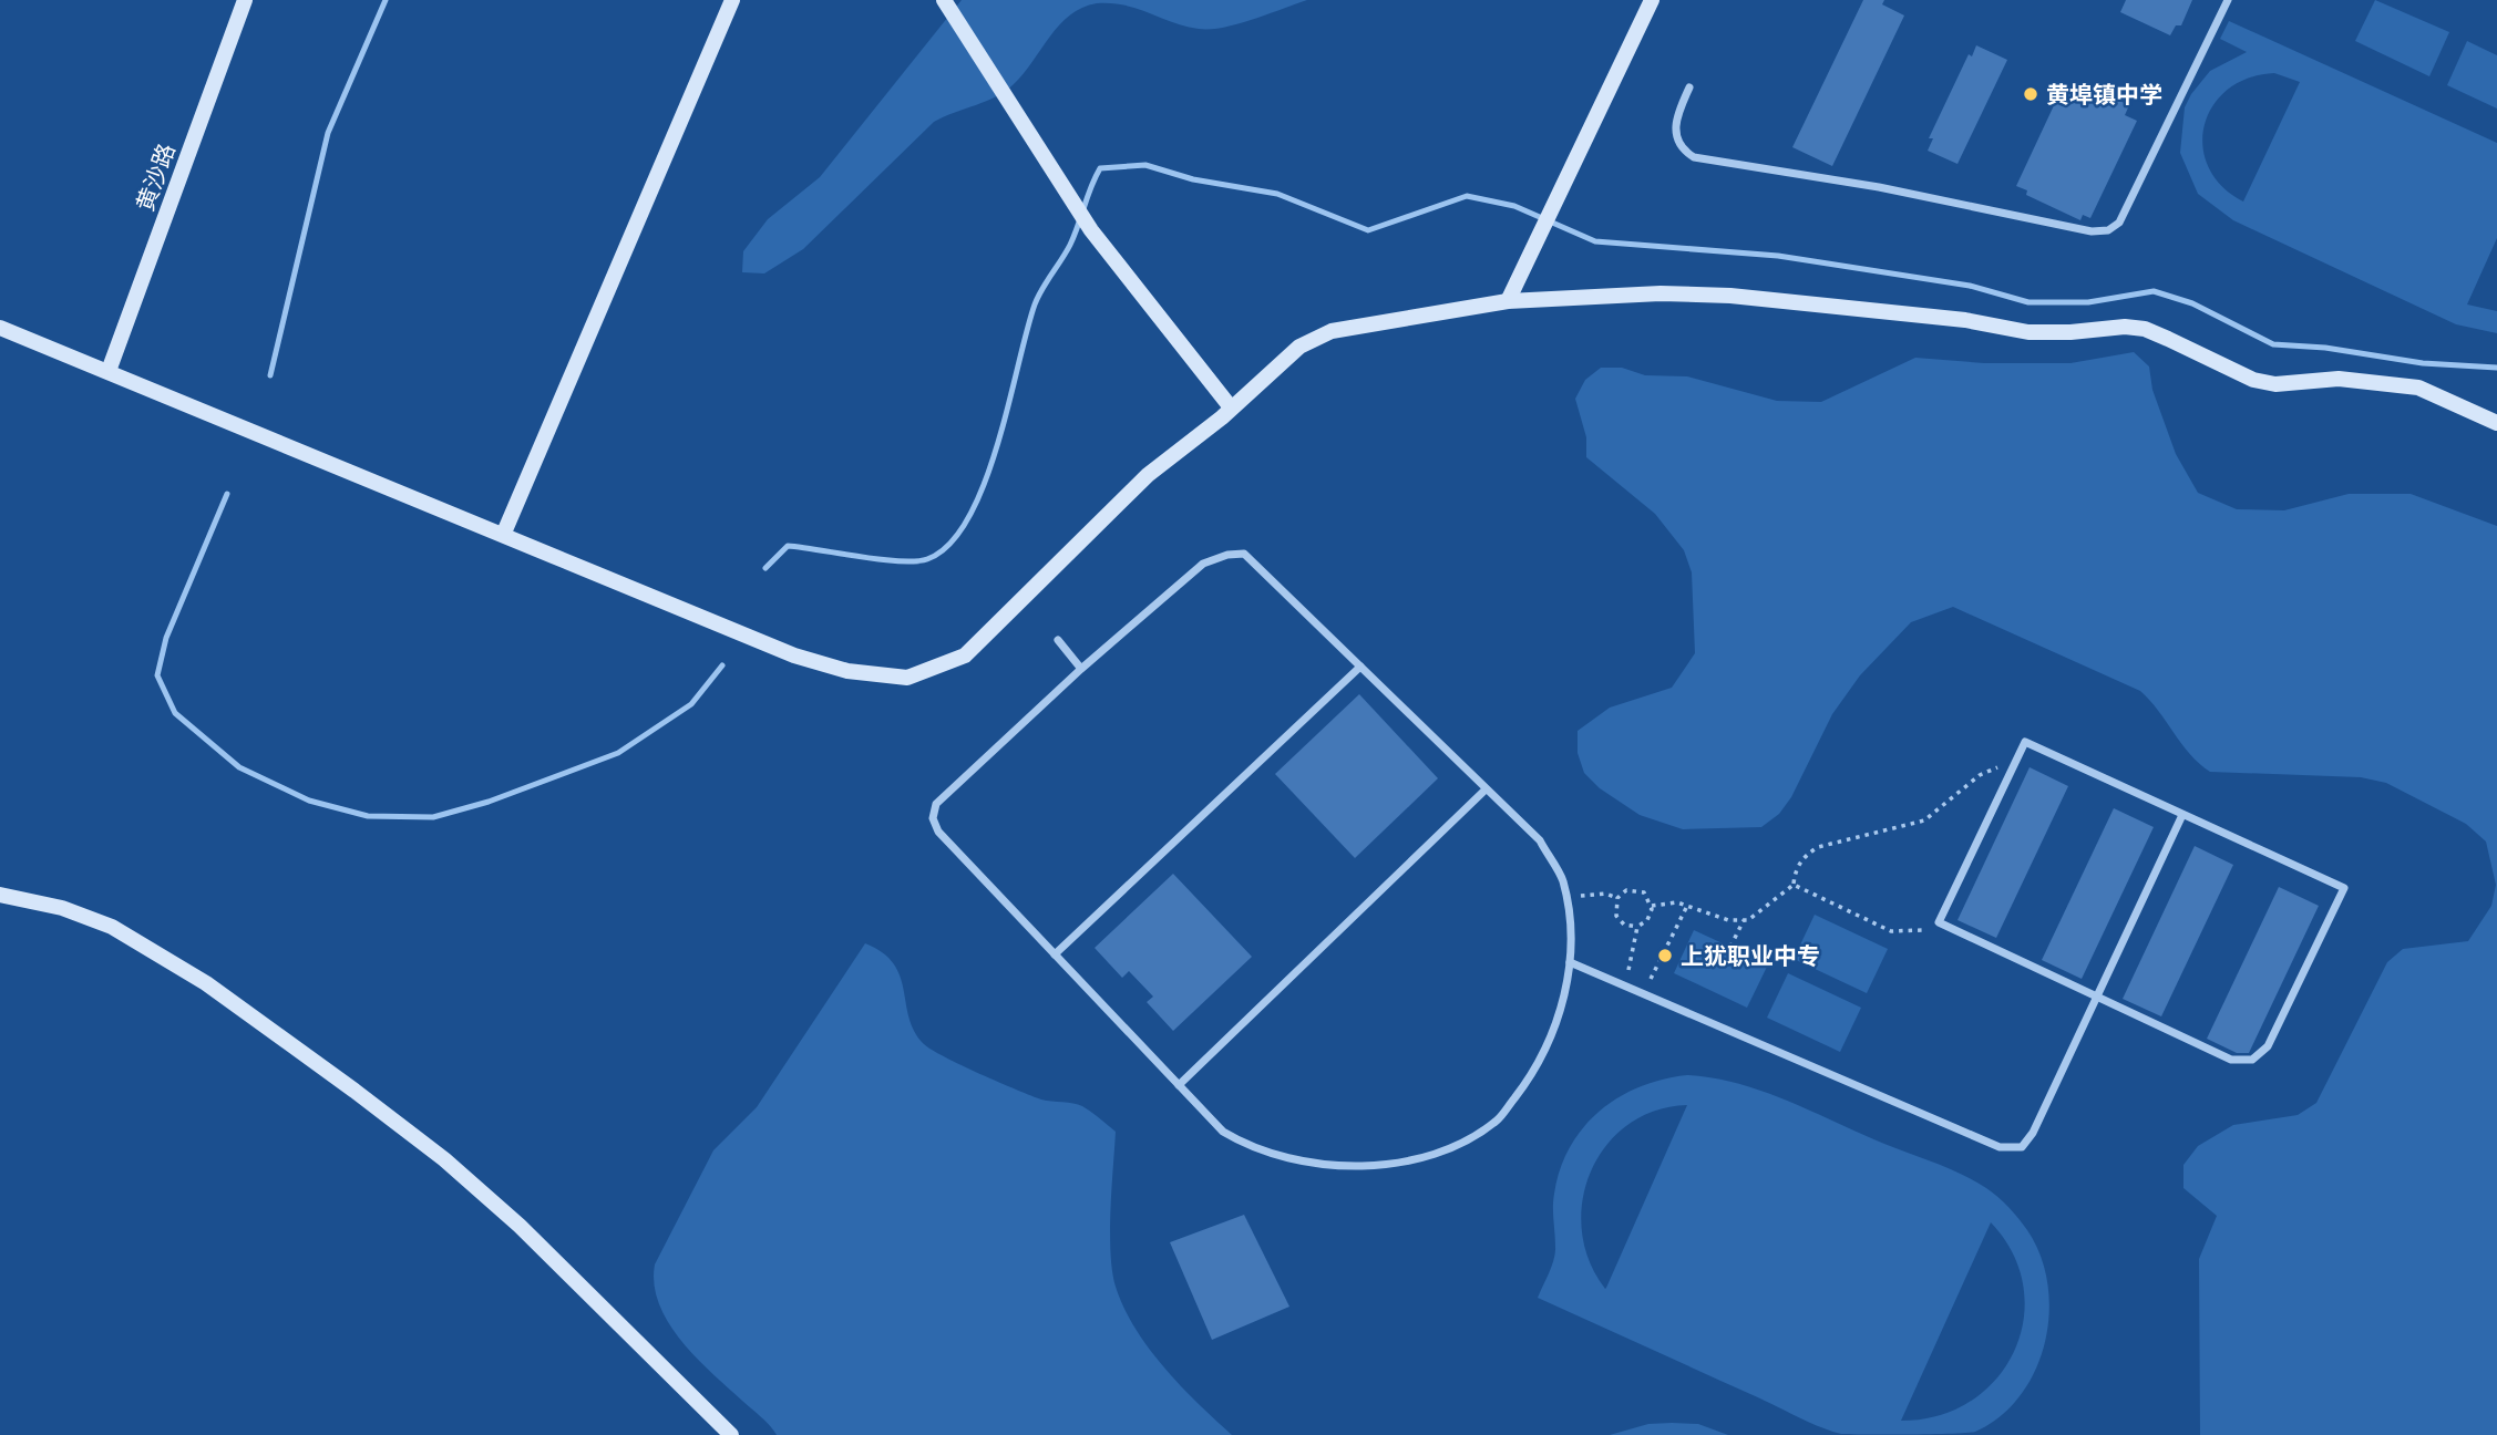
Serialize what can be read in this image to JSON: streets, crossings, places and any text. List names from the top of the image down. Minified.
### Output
{"streets":{"street":["黄沙路"]},"places":["黄埠镇中学","上犹职业中专"]}
